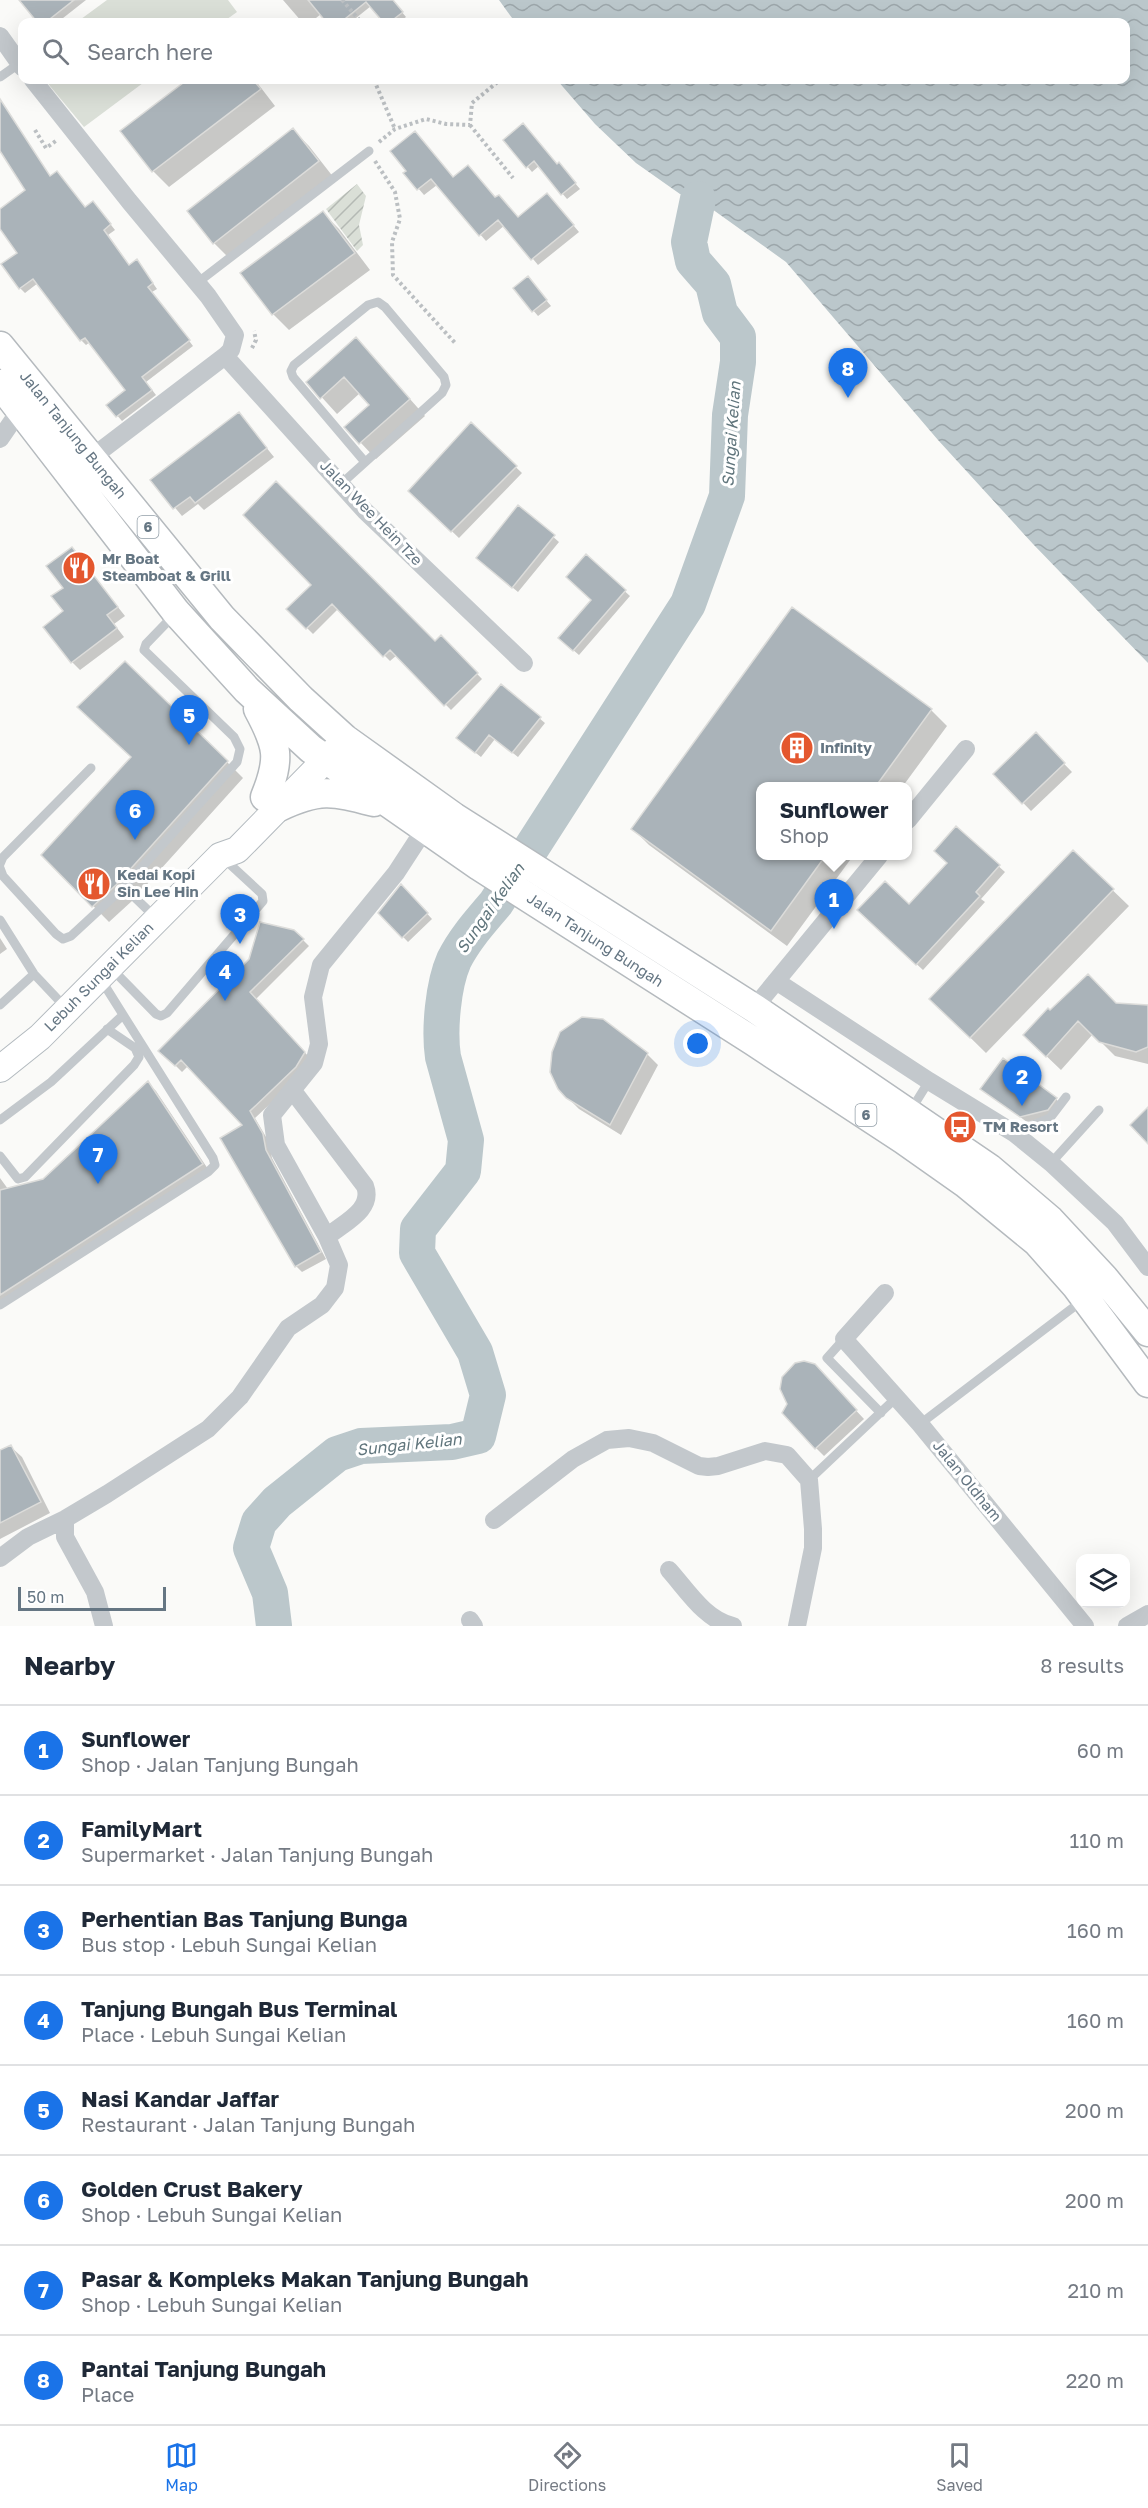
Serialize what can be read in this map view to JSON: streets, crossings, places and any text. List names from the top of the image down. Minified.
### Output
{"streets":{"main road":["Jalan Tanjung Bungah","6"],"street":["Jalan Wee Hein Tze","Lebuh Sungai Kelian","Jalan Oldham"]},"crossings":[["Jalan Tanjung Bungah","Lebuh Sungai Kelian"]],"water":["Sungai Kelian"],"places":{"restaurant":["Mr Boat Steamboat & Grill","Kedai Kopi Sin Lee Hin"],"building":["Infinity"],"bus stop":["TM Resort"]},"scale_bar":"50 m","page":{"search":"Search here","pins":["8","5","6","1","3","4","2","7"],"popup":["Sunflower","Shop"],"scale":"50 m","heading":["Nearby","8 results"],"list":[{"mark":"1","name":"Sunflower","note":"Shop · Jalan Tanjung Bungah","value":"60 m"},{"mark":"2","name":"FamilyMart","note":"Supermarket · Jalan Tanjung Bungah","value":"110 m"},{"mark":"3","name":"Perhentian Bas Tanjung Bunga","note":"Bus stop · Lebuh Sungai Kelian","value":"160 m"},{"mark":"4","name":"Tanjung Bungah Bus Terminal","note":"Place · Lebuh Sungai Kelian","value":"160 m"},{"mark":"5","name":"Nasi Kandar Jaffar","note":"Restaurant · Jalan Tanjung Bungah","value":"200 m"},{"mark":"6","name":"Golden Crust Bakery","note":"Shop · Lebuh Sungai Kelian","value":"200 m"},{"mark":"7","name":"Pasar & Kompleks Makan Tanjung Bungah","note":"Shop · Lebuh Sungai Kelian","value":"210 m"},{"mark":"8","name":"Pantai Tanjung Bungah","note":"Place","value":"220 m"}],"nav":["Map","Directions","Saved"]}}
